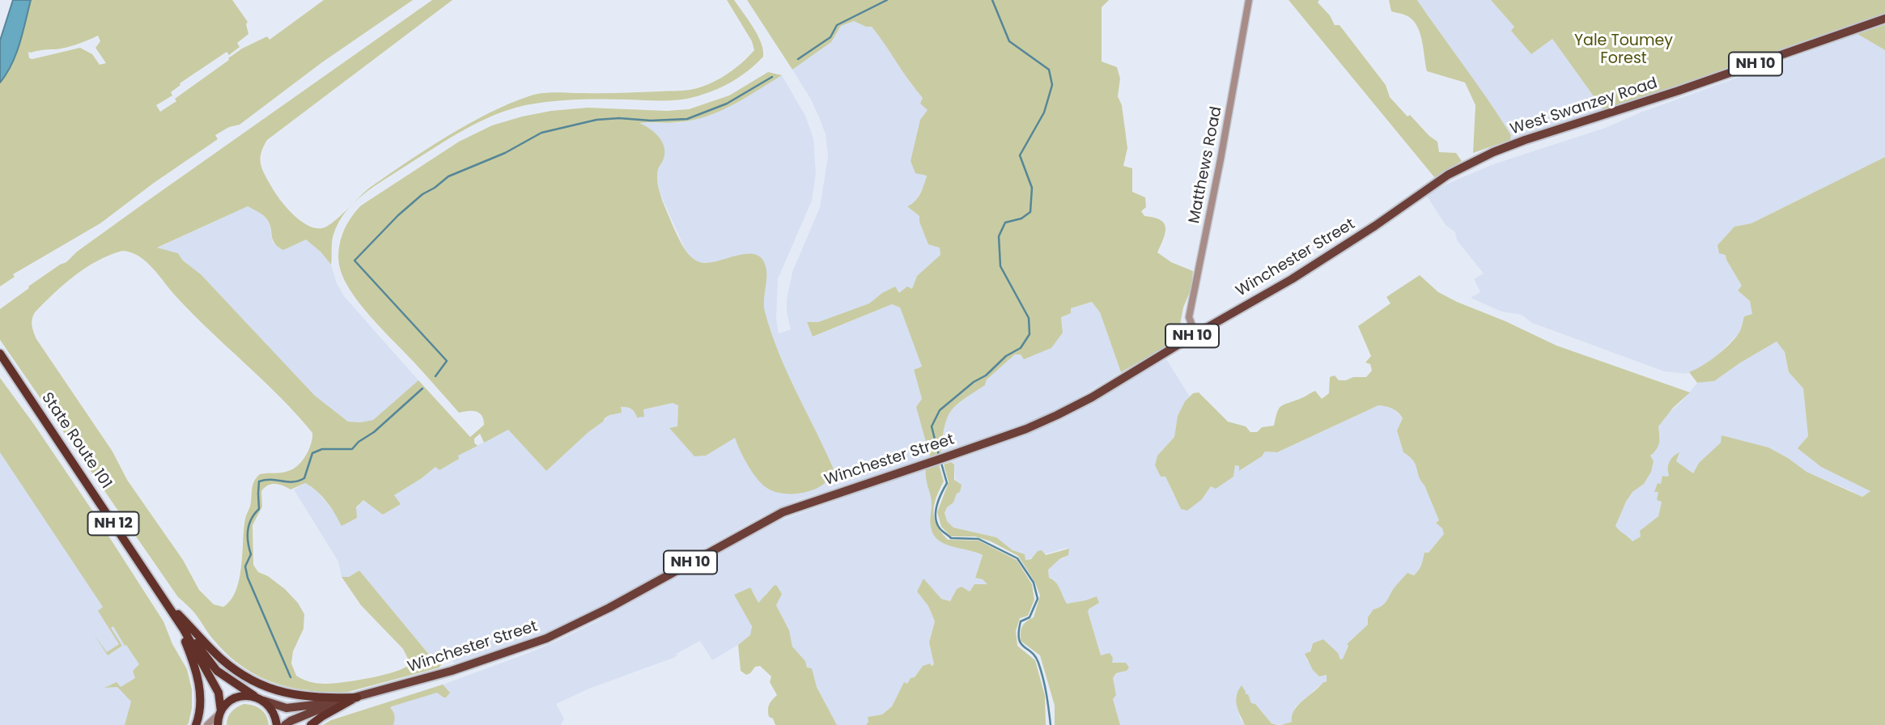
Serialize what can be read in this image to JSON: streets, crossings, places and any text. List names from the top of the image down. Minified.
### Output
{"streets":{"highway":["NH 10","State Route 101","NH 12"],"main road":["West Swanzey Road","Winchester Street"],"street":["Matthews Road"]},"crossings":[["NH 10","Winchester Street"],["NH 10","State Route 101"],["West Swanzey Road","Winchester Street"],["Matthews Road","Winchester Street"]],"parks":["Yale Toumey Forest"]}
